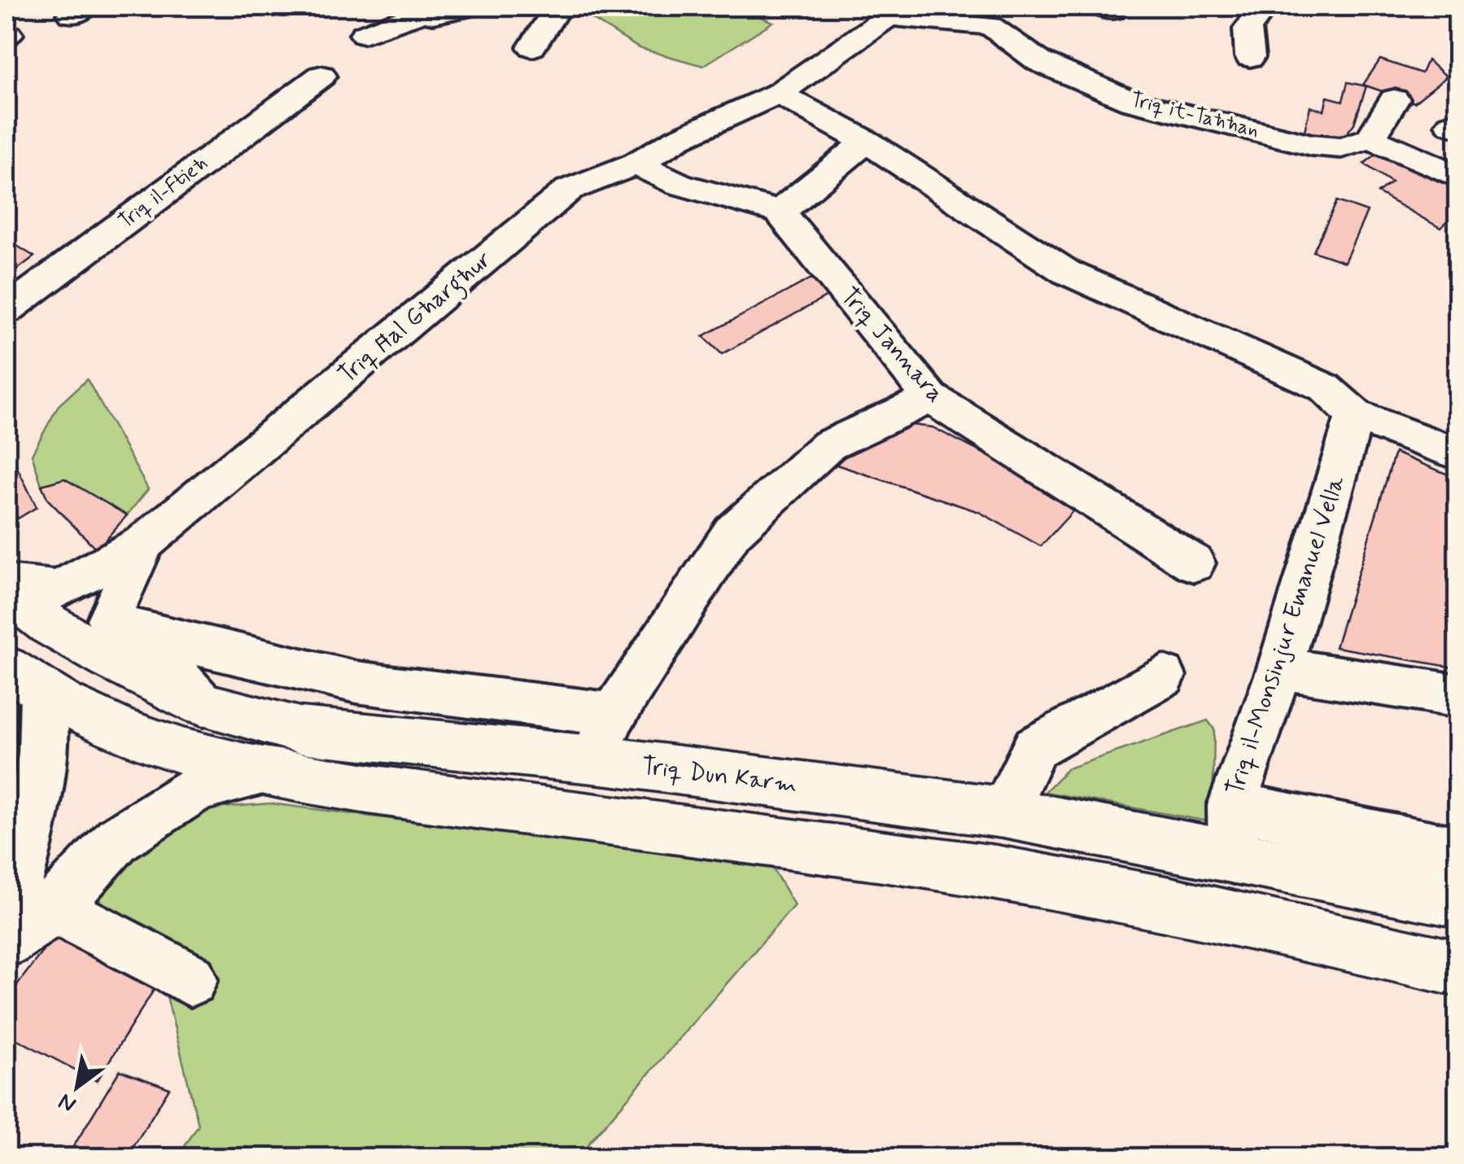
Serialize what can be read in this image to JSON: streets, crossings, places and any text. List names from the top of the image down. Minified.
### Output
{"streets":{"highway":["Triq Dun Karm"],"street":["Triq it-Taħħan","Triq il-Ftieħ","Triq Ħal Għargħur","Triq Jannara","Triq il-Monsinjur Emanuel Vella"]},"crossings":[["Triq it-Taħħan","Triq Ħal Għargħur"],["Triq Ħal Għargħur","Triq Dun Karm"],["Triq il-Monsinjur Emanuel Vella","Triq Dun Karm"]],"north":"bottom left"}
